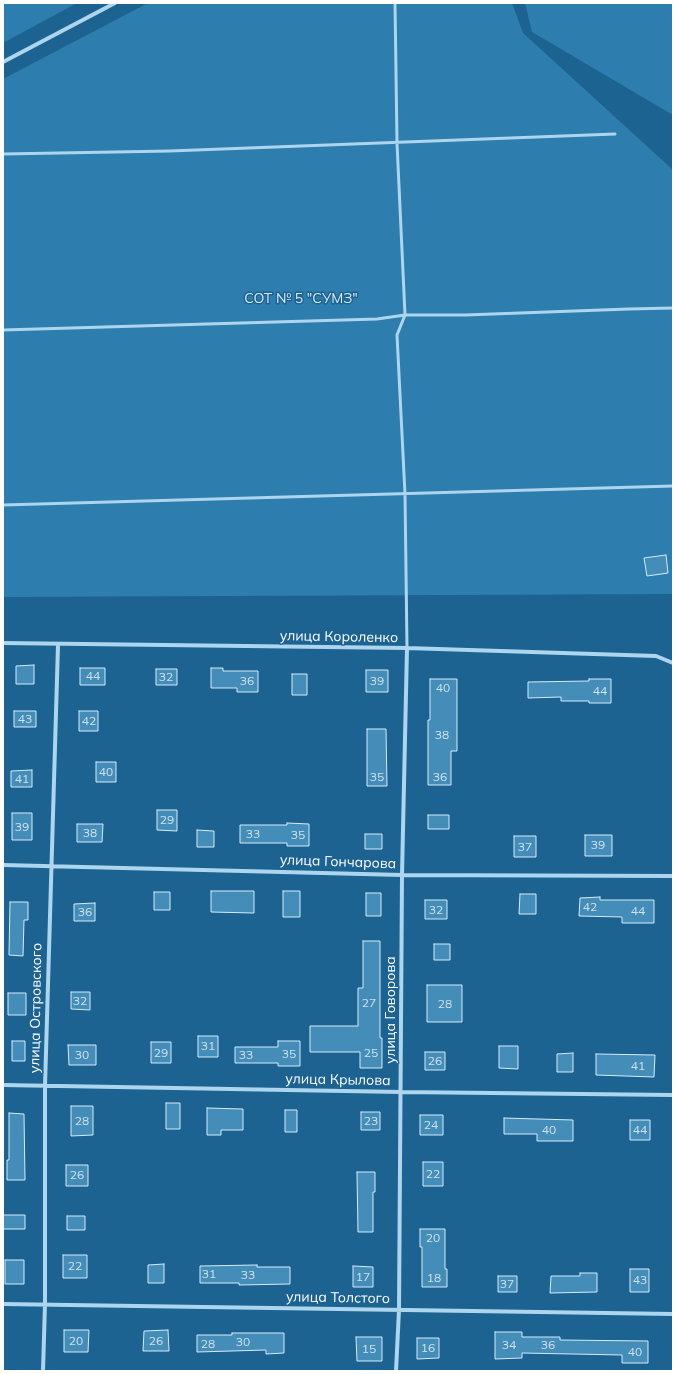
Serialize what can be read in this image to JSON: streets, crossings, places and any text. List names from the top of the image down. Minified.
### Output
{"streets":{"street":["улица Короленко","улица Гончарова","улица Островского","улица Говорова","улица Крылова","улица Толстого"]},"crossings":[["улица Короленко","улица Островского"],["улица Короленко","улица Говорова"],["улица Гончарова","улица Островского"],["улица Гончарова","улица Говорова"],["улица Островского","улица Крылова"],["улица Островского","улица Толстого"],["улица Говорова","улица Крылова"],["улица Говорова","улица Толстого"]],"parks":["СОТ № 5 \"СУМЗ\""],"house_numbers":["44","32","36","39","40","44","43","42","38","40","35","36","41","29","39","38","33","35","39","37","42","32","44","36","32","27","28","31","29","25","35","30","33","26","41","28","23","24","40","44","22","26","20","22","31","33","17","18","43","37","20","26","30","28","34","36","16","15","40"]}
